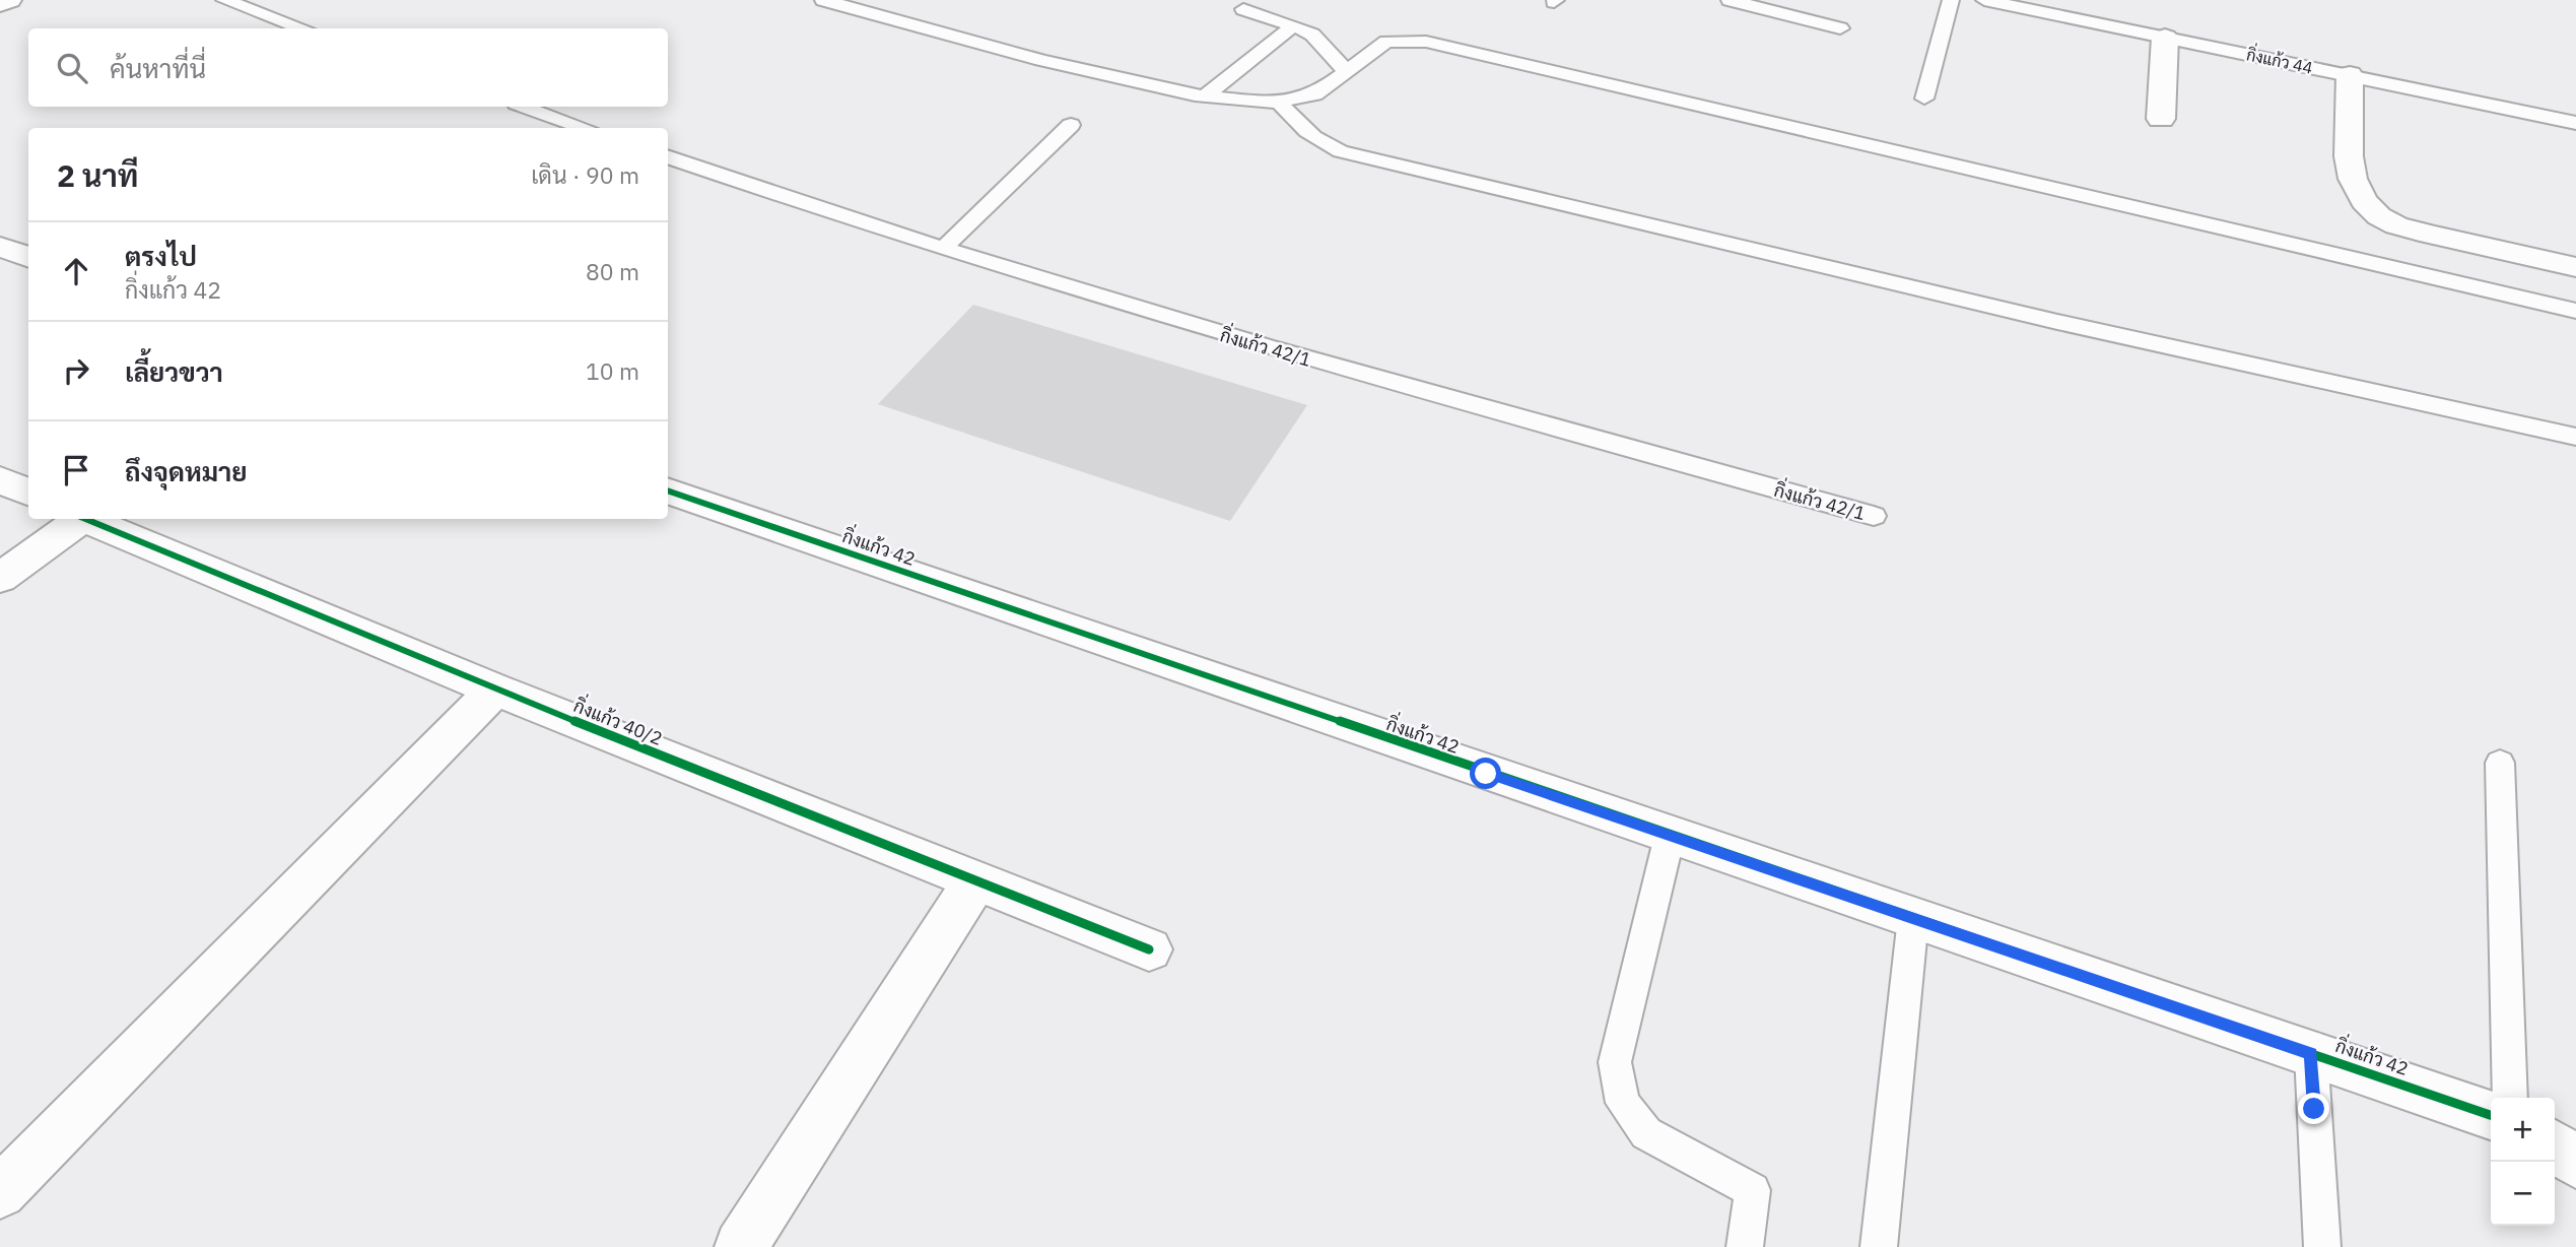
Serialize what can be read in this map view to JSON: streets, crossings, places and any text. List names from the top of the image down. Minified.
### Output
{"streets":{"street":["กิ่งแก้ว 42","กิ่งแก้ว 40/2"],"lane":["กิ่งแก้ว 44","กิ่งแก้ว 42/1"]},"page":{"search":"ค้นหาที่นี่","heading":["2 นาที","เดิน · 90 m"],"list":[["ตรงไป","กิ่งแก้ว 42","80 m"],["เลี้ยวขวา","10 m"],"ถึงจุดหมาย"],"map_buttons":["+","−"]}}
